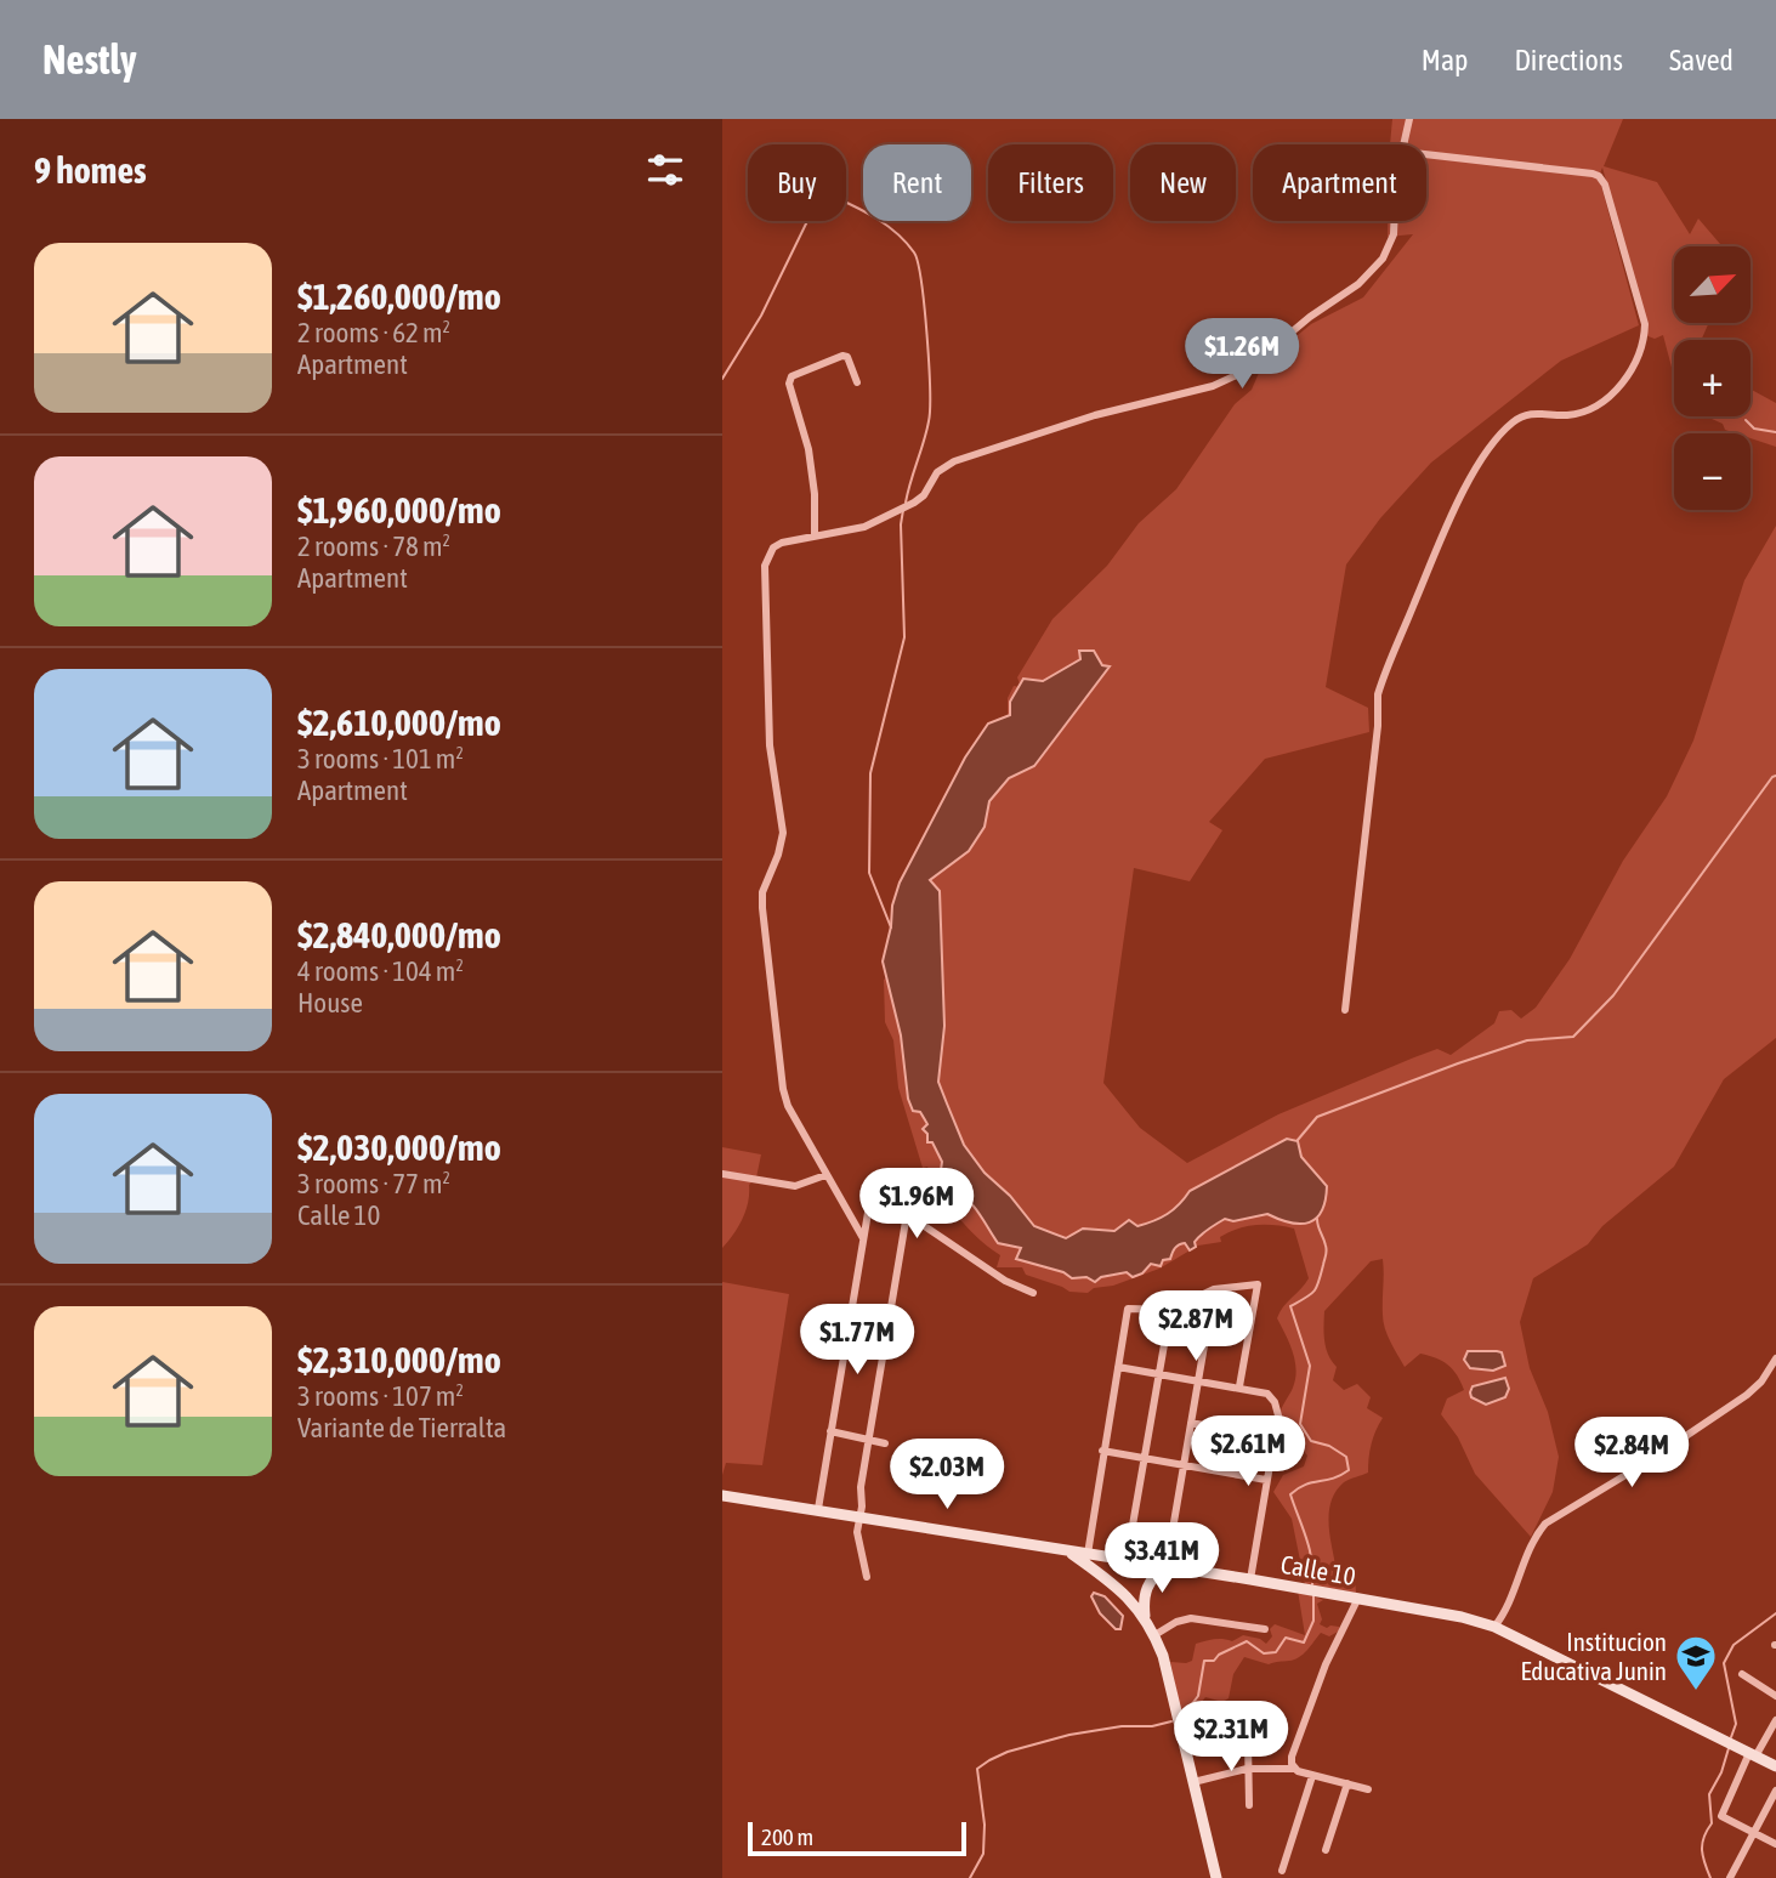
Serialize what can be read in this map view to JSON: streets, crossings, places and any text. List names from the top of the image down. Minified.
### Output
{"streets":{"main road":["Calle 10"]},"places":{"school or university":["Institucion Educativa Junin"]},"scale_bar":"200 m","north":"top right","page":{"header":"Nestly","nav":["Map","Directions","Saved"],"heading":"9 homes","chip":["Buy","Rent","Filters","New","Apartment"],"list":[{"name":"$1,260,000/mo","note":"2 rooms · 62 m² · Apartment"},{"name":"$1,960,000/mo","note":"2 rooms · 78 m² · Apartment"},{"name":"$2,610,000/mo","note":"3 rooms · 101 m² · Apartment"},{"name":"$2,840,000/mo","note":"4 rooms · 104 m² · House"},{"name":"$2,030,000/mo","note":"3 rooms · 77 m² · Calle 10"},{"name":"$2,310,000/mo","note":"3 rooms · 107 m² · Variante de Tierralta"}],"map_buttons":["+","−"],"price":["$1.26M","$1.96M","$2.87M","$1.77M","$2.61M","$2.84M","$2.03M","$3.41M","$2.31M"],"scale":"200 m"}}
